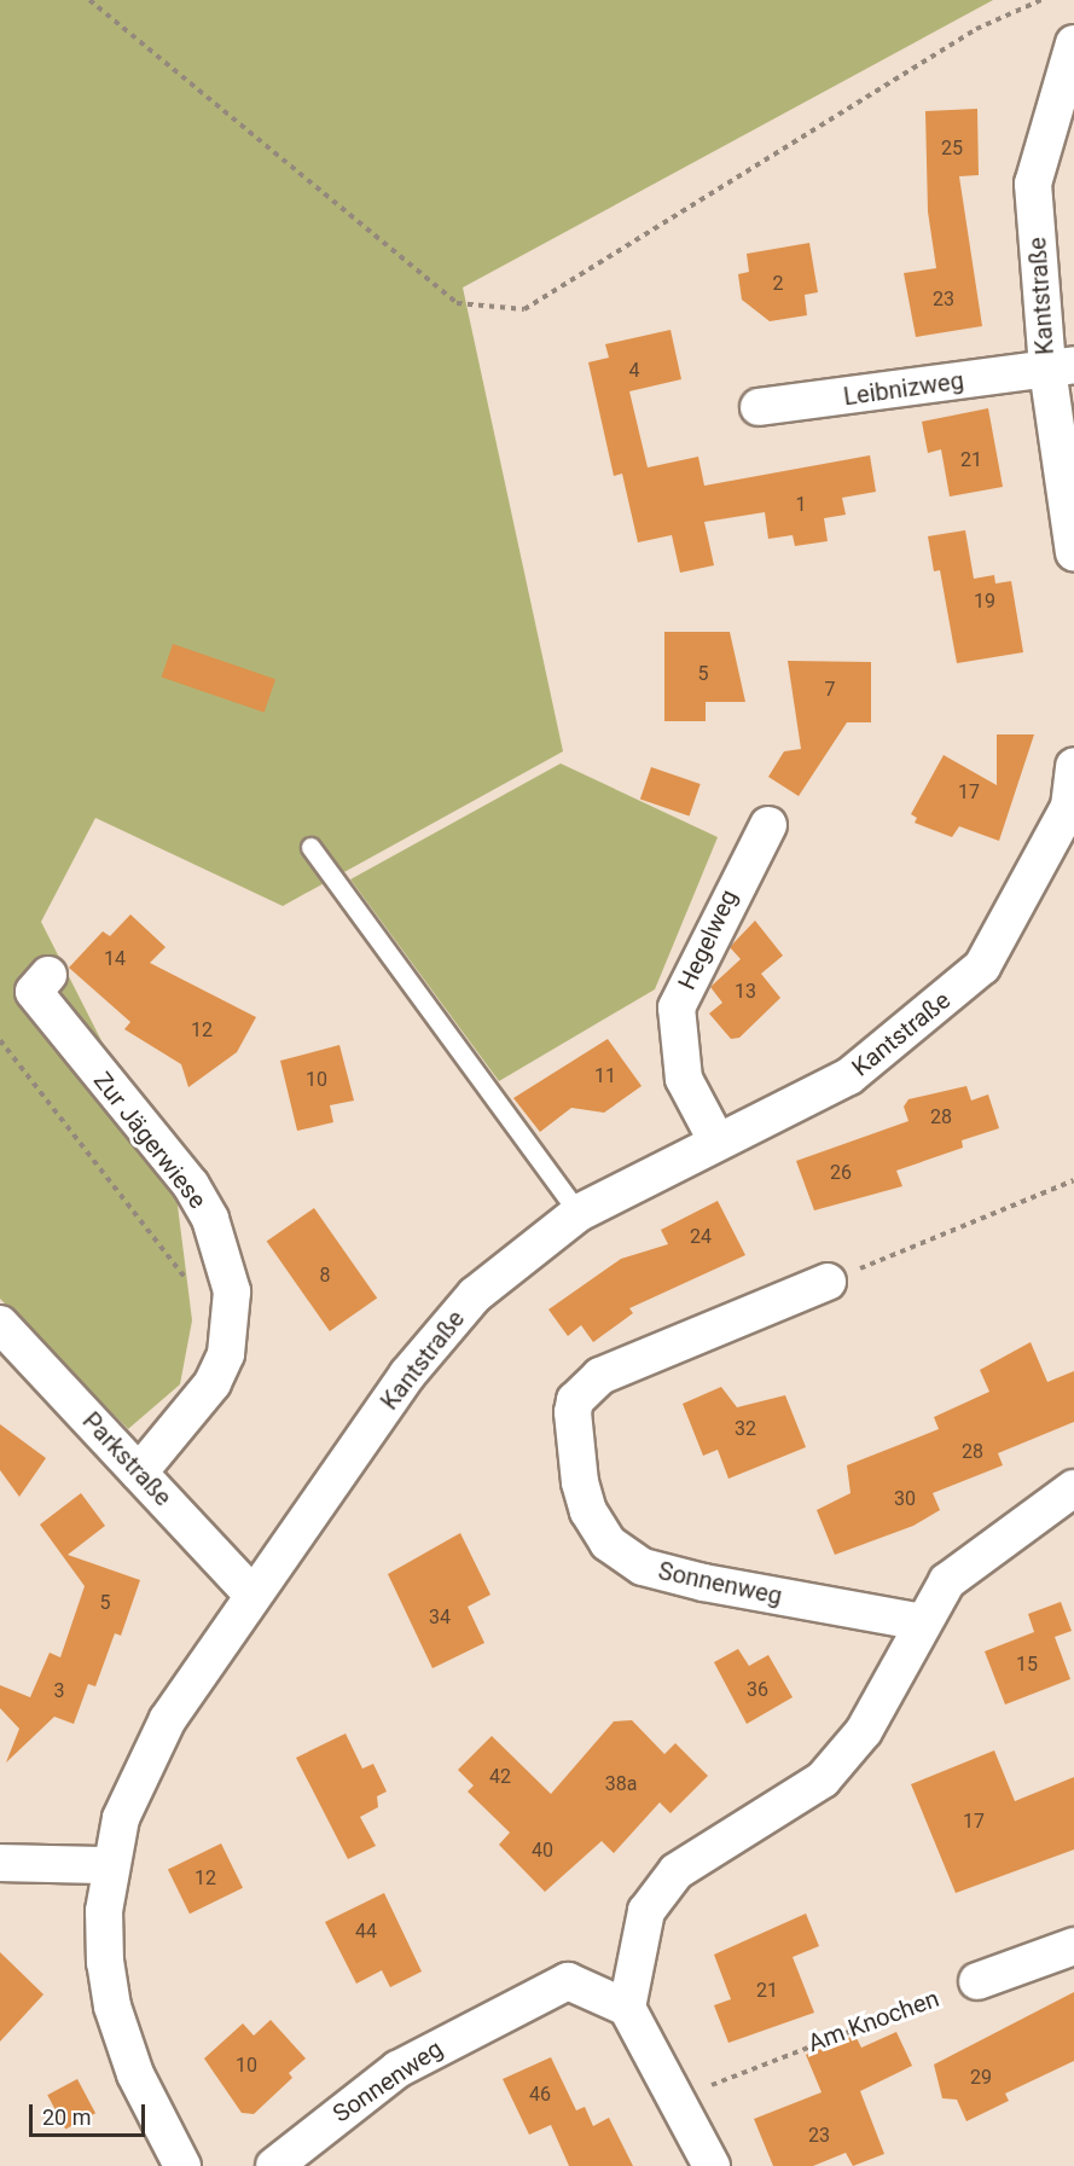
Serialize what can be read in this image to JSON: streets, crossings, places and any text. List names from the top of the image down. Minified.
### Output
{"streets":{"street":["Kantstraße","Leibnizweg","Hegelweg","Zur Jägerwiese","Parkstraße","Sonnenweg"],"path":["Am Knochen"]},"crossings":[["Kantstraße","Leibnizweg"],["Kantstraße","Hegelweg"],["Kantstraße","Parkstraße"],["Zur Jägerwiese","Parkstraße"]],"house_numbers":["25","2","23","4","21","1","19","5","7","17","14","13","12","11","10","28","26","24","8","32","28","30","5","34","15","36","3","42","38a","17","40","12","44","21","10","29","46","23"],"scale_bar":"20 m"}
